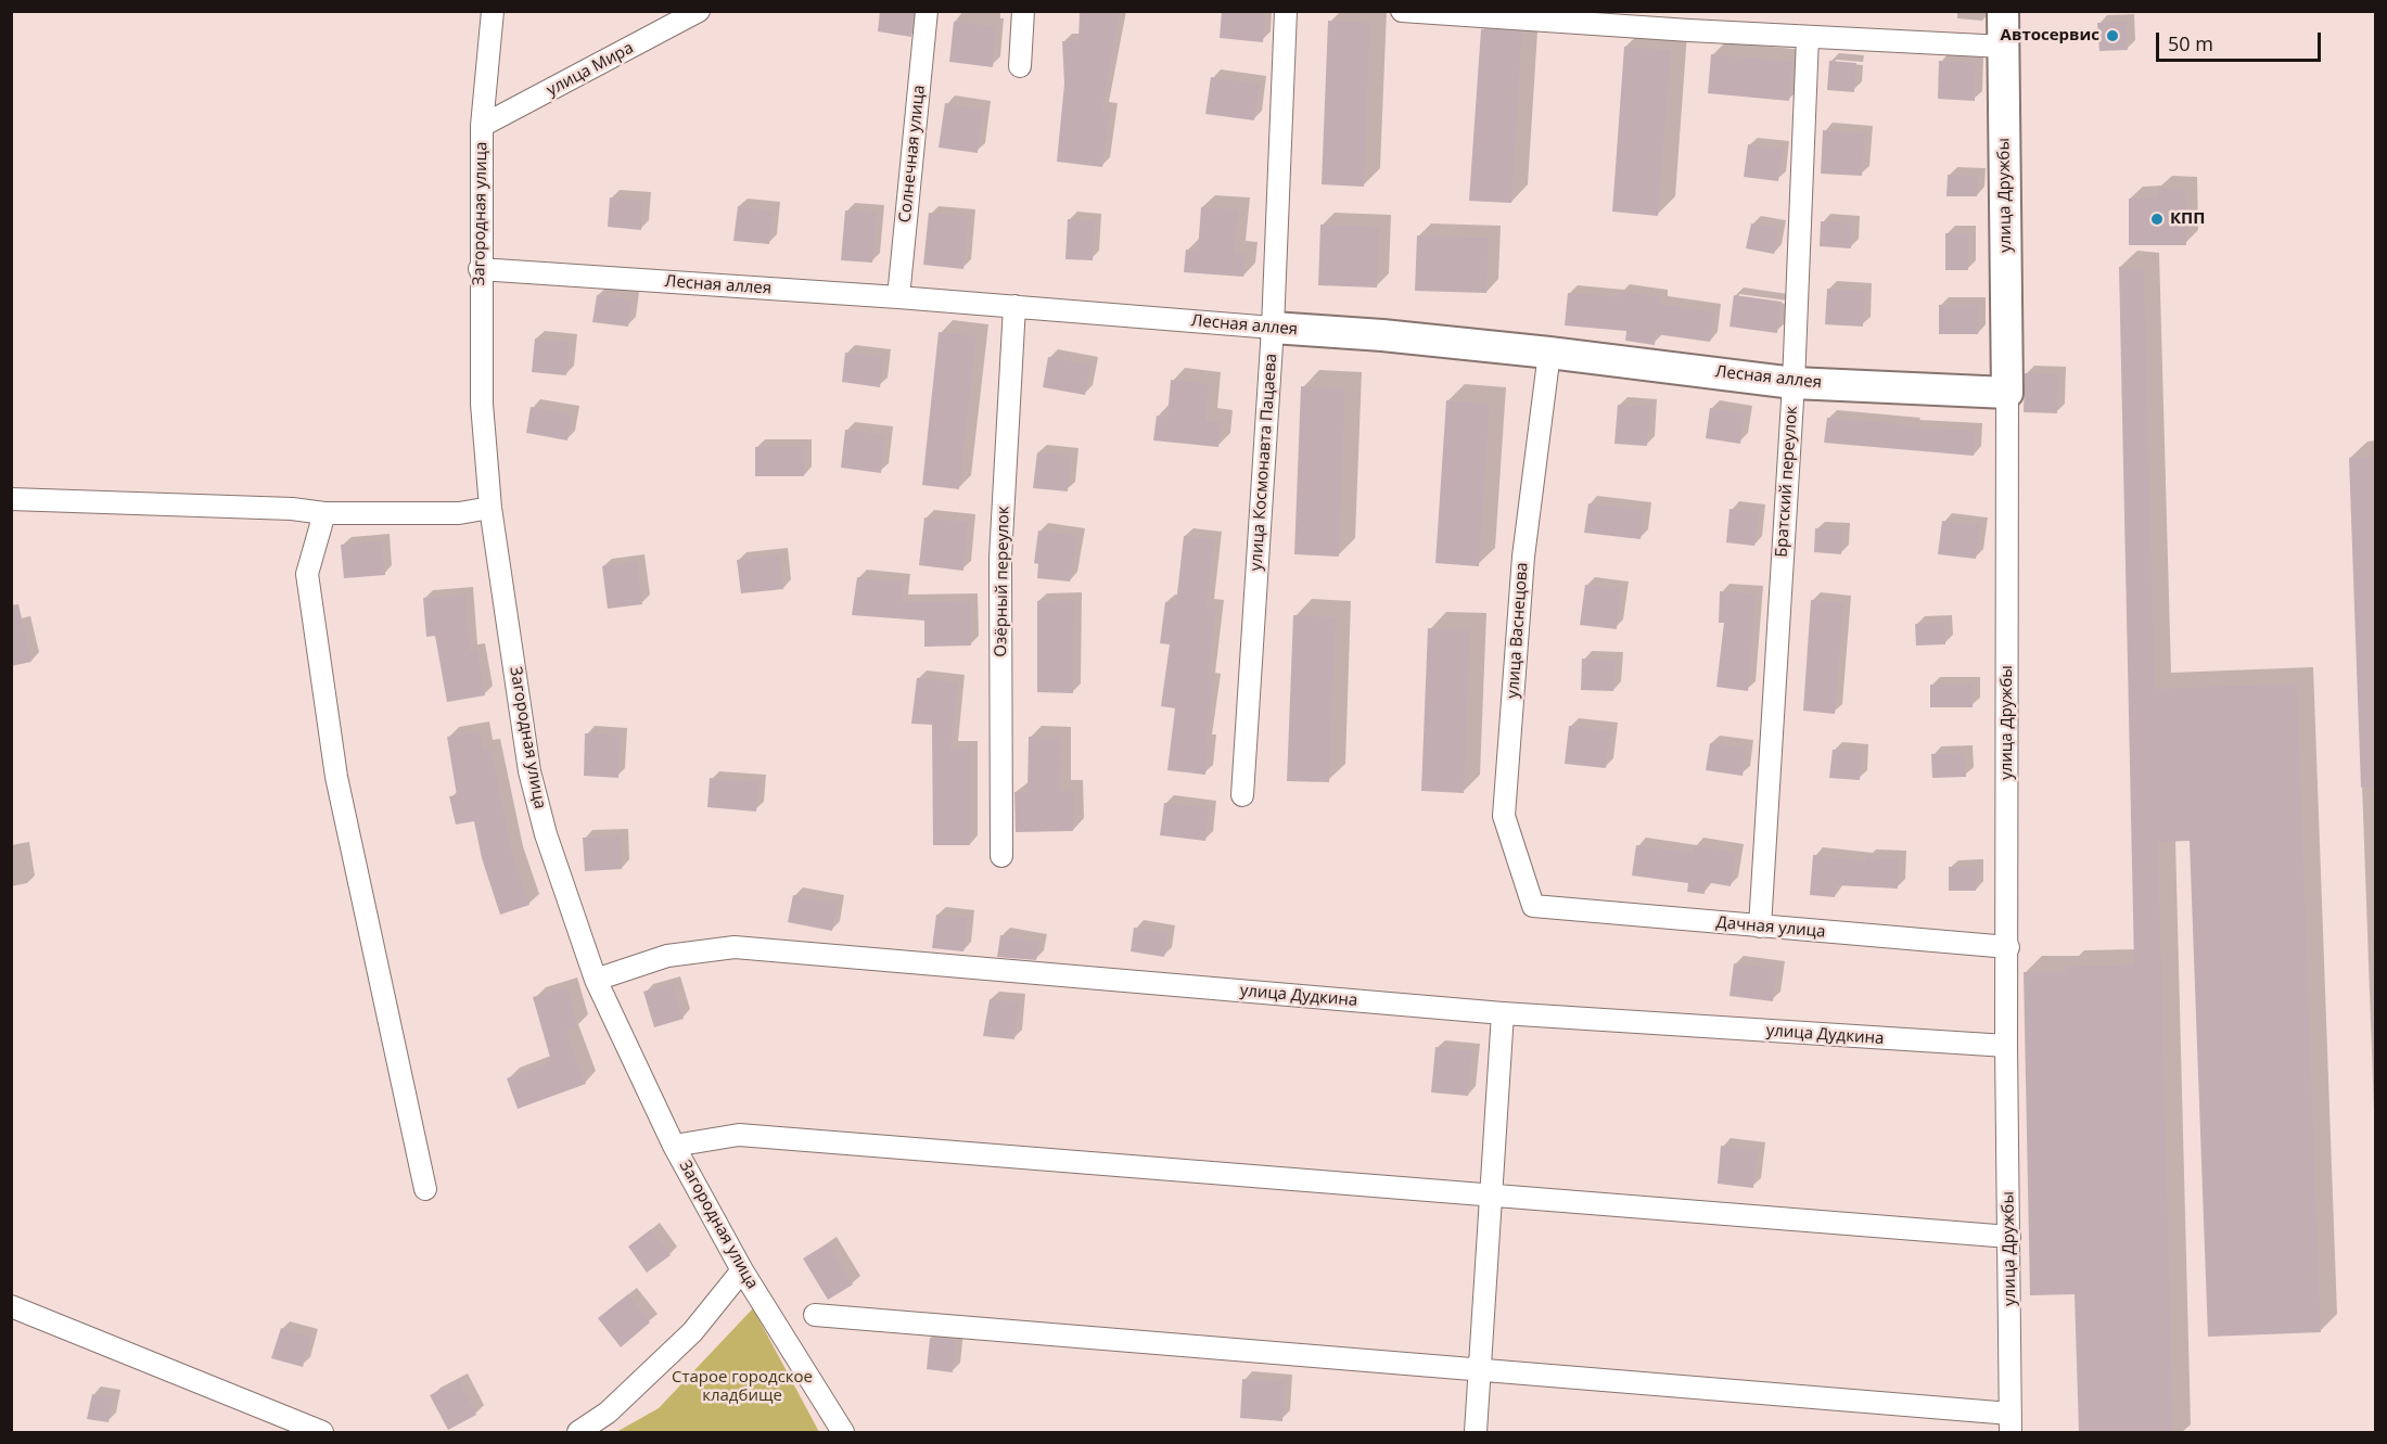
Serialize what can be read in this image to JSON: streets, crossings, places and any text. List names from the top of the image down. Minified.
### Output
{"streets":{"street":["улица Мира","Солнечная улица","улица Дружбы","Загородная улица","Лесная аллея","улица Космонавта Пацаева","Братский переулок","Озёрный переулок","улица Васнецова","Дачная улица","улица Дудкина"]},"crossings":[["улица Мира","Загородная улица"],["Солнечная улица","Лесная аллея"],["улица Дружбы","Лесная аллея"],["улица Дружбы","Дачная улица"],["улица Дружбы","улица Дудкина"],["Загородная улица","Лесная аллея"],["Загородная улица","улица Дудкина"],["Лесная аллея","улица Космонавта Пацаева"],["Лесная аллея","Братский переулок"],["Лесная аллея","Озёрный переулок"],["Лесная аллея","улица Васнецова"],["Братский переулок","Дачная улица"],["улица Васнецова","Дачная улица"]],"parks":["Старое городское кладбище"],"places":["Автосервис","КПП"],"scale_bar":"50 m"}
